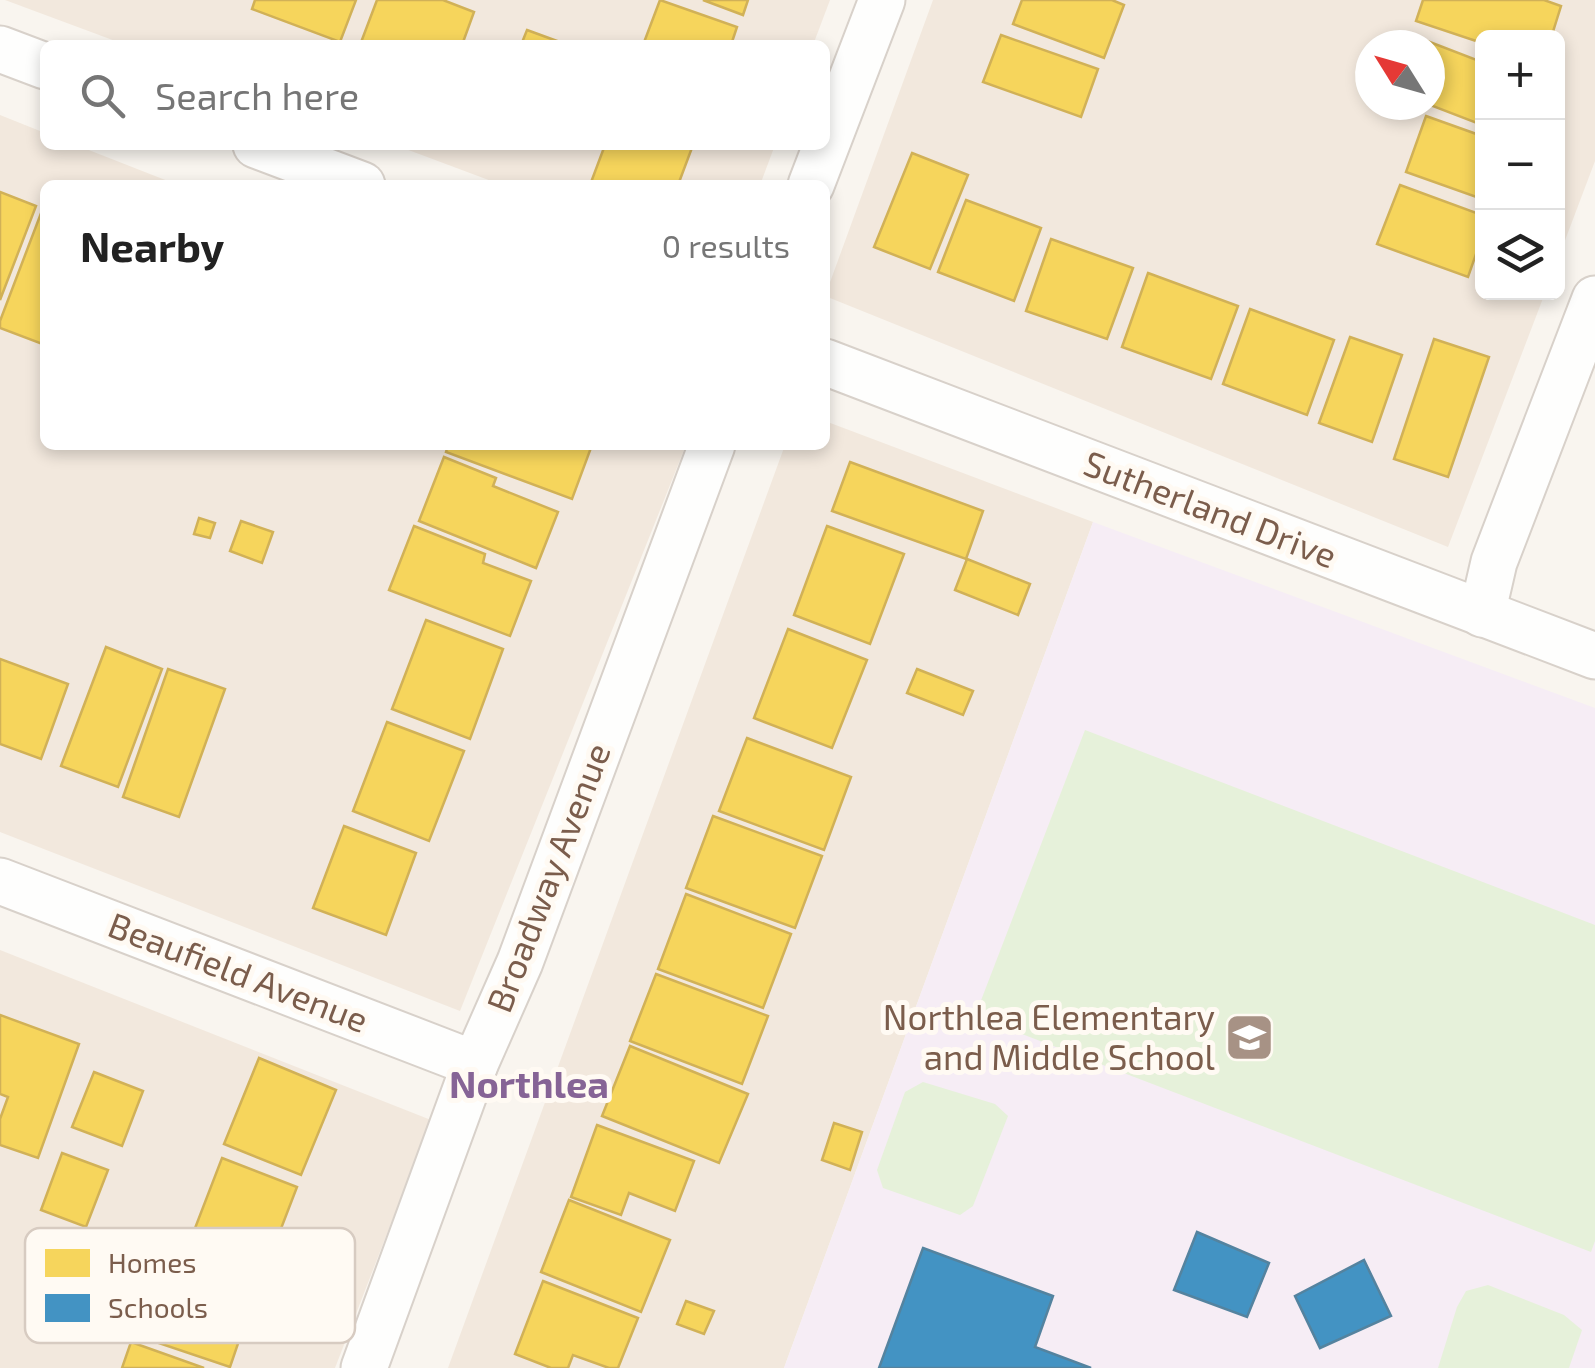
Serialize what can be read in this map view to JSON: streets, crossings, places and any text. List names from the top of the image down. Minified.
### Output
{"streets":{"street":["Sutherland Drive","Broadway Avenue","Beaufield Avenue"]},"crossings":[["Broadway Avenue","Beaufield Avenue"]],"districts":["Northlea"],"places":{"school or university":["Northlea Elementary and Middle School"]},"legend":["Homes","Schools"],"north":"top left","page":{"map_buttons":["+","−"],"search":"Search here","heading":["Nearby","0 results"]}}
